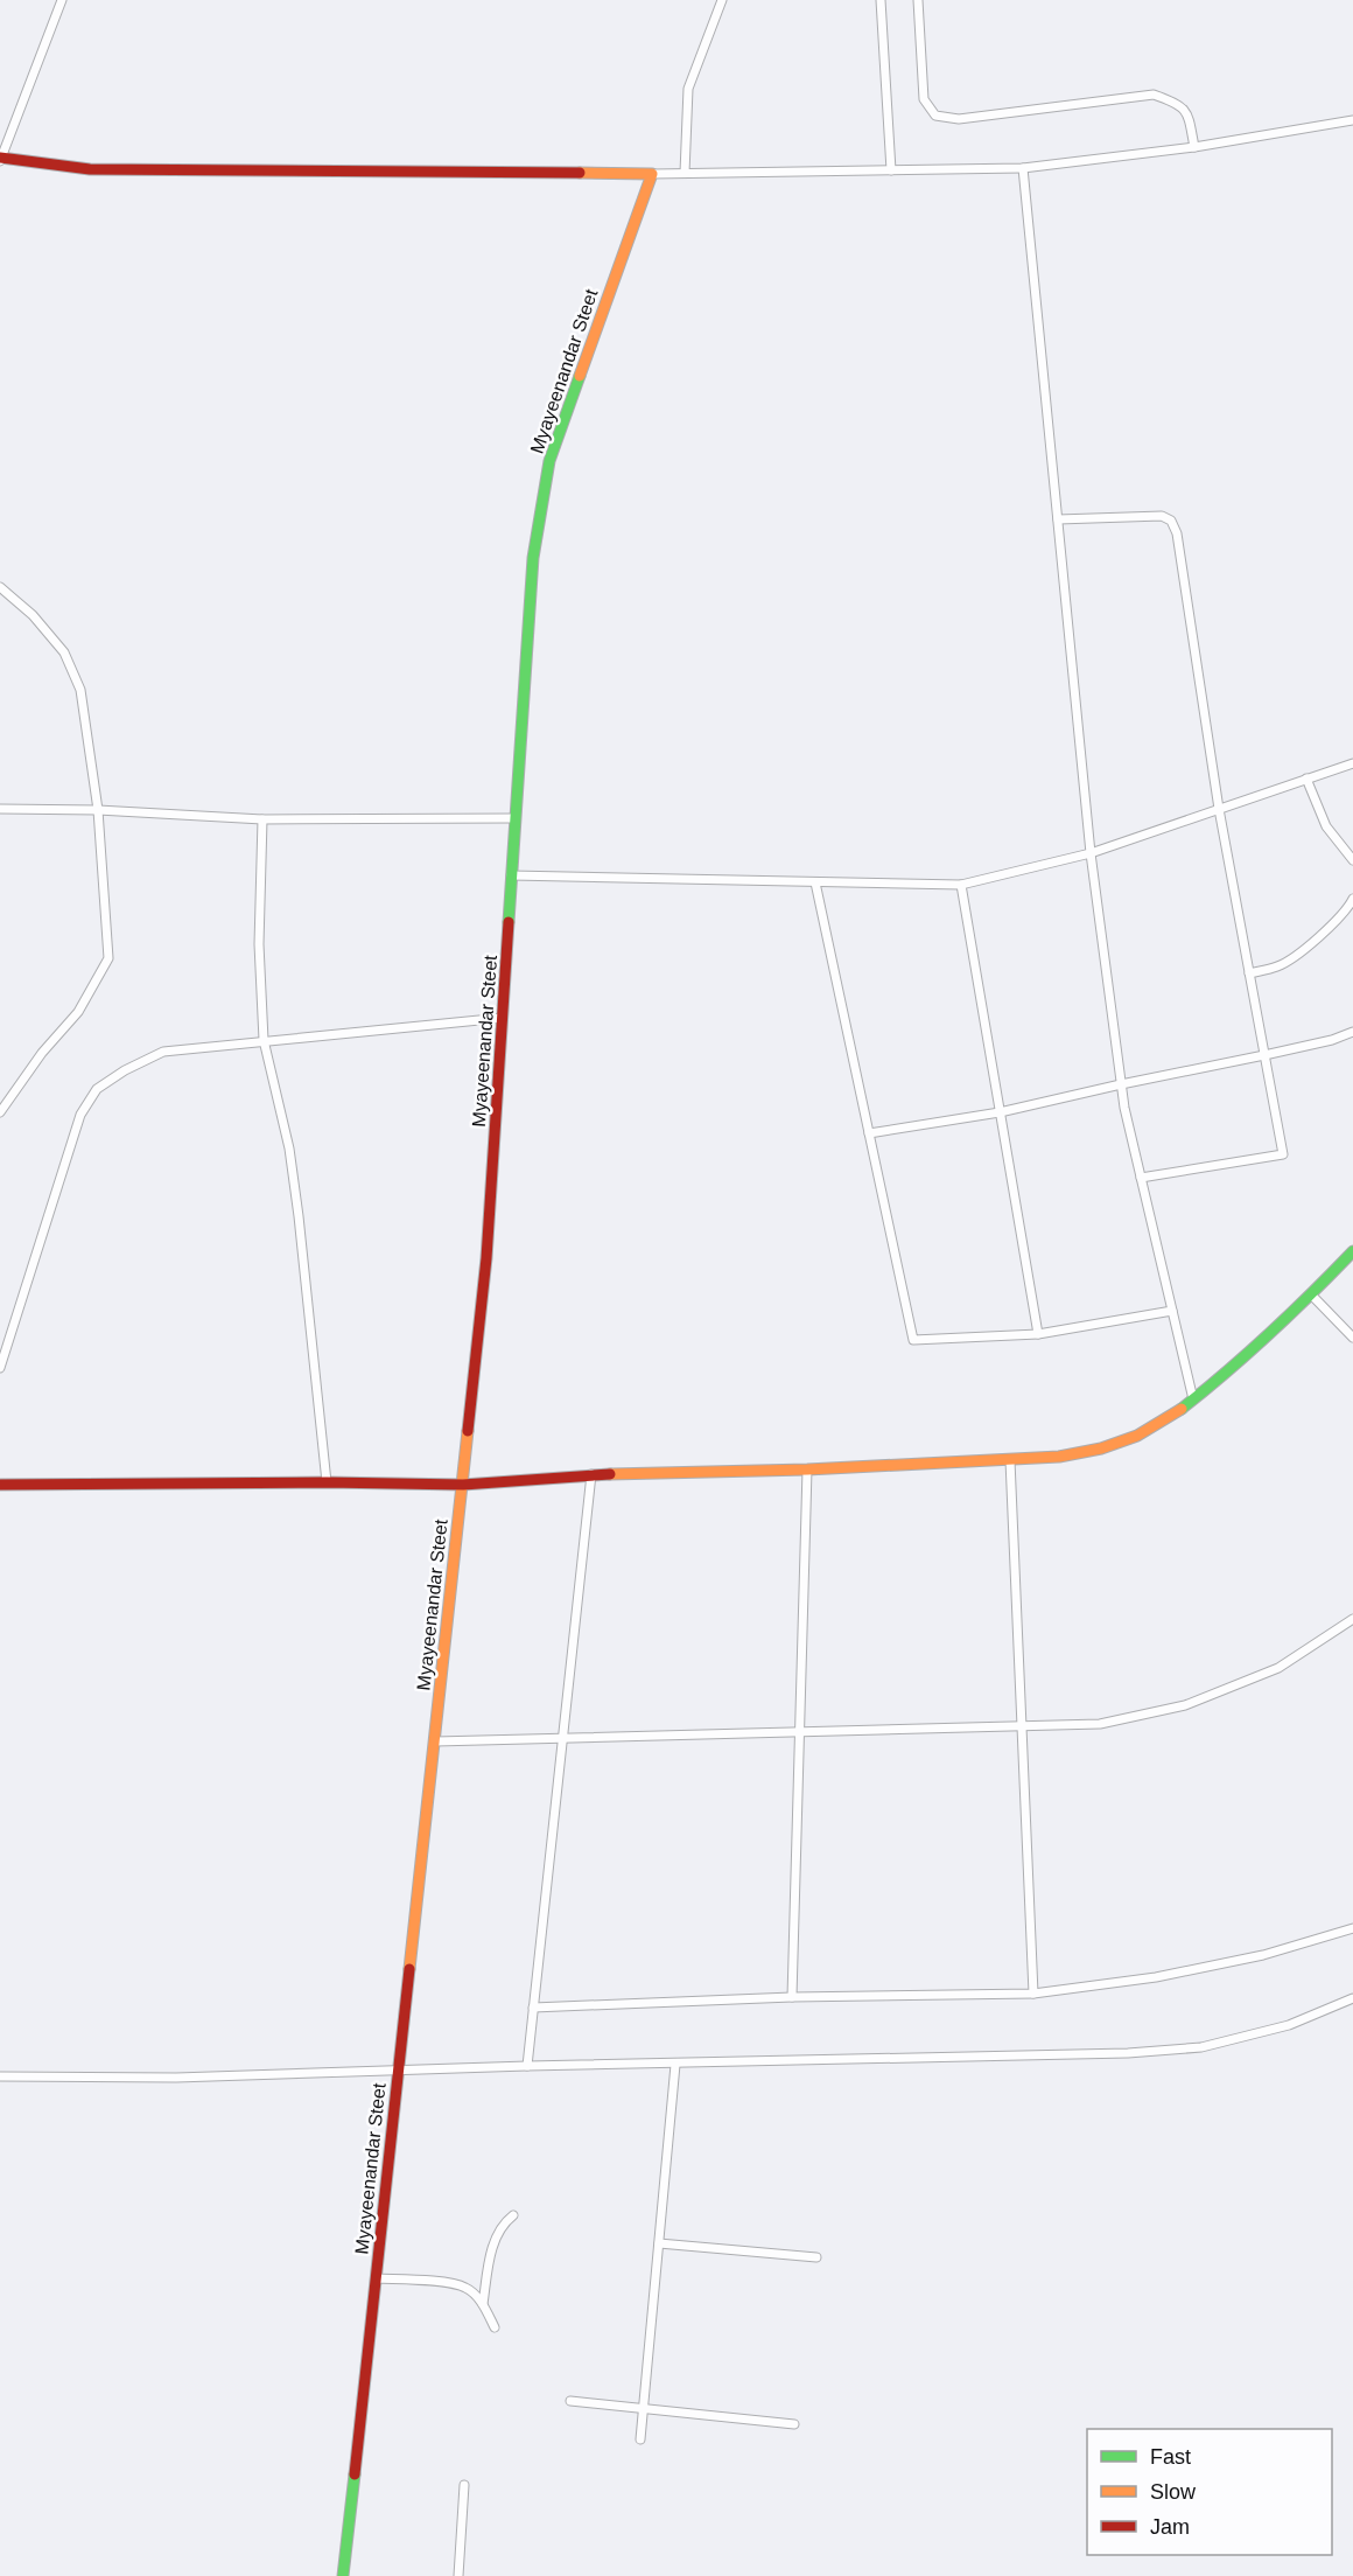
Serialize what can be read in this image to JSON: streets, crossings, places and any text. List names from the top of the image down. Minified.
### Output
{"streets":{"street":["Myayeenandar Steet"]},"legend":["Fast","Slow","Jam"]}
